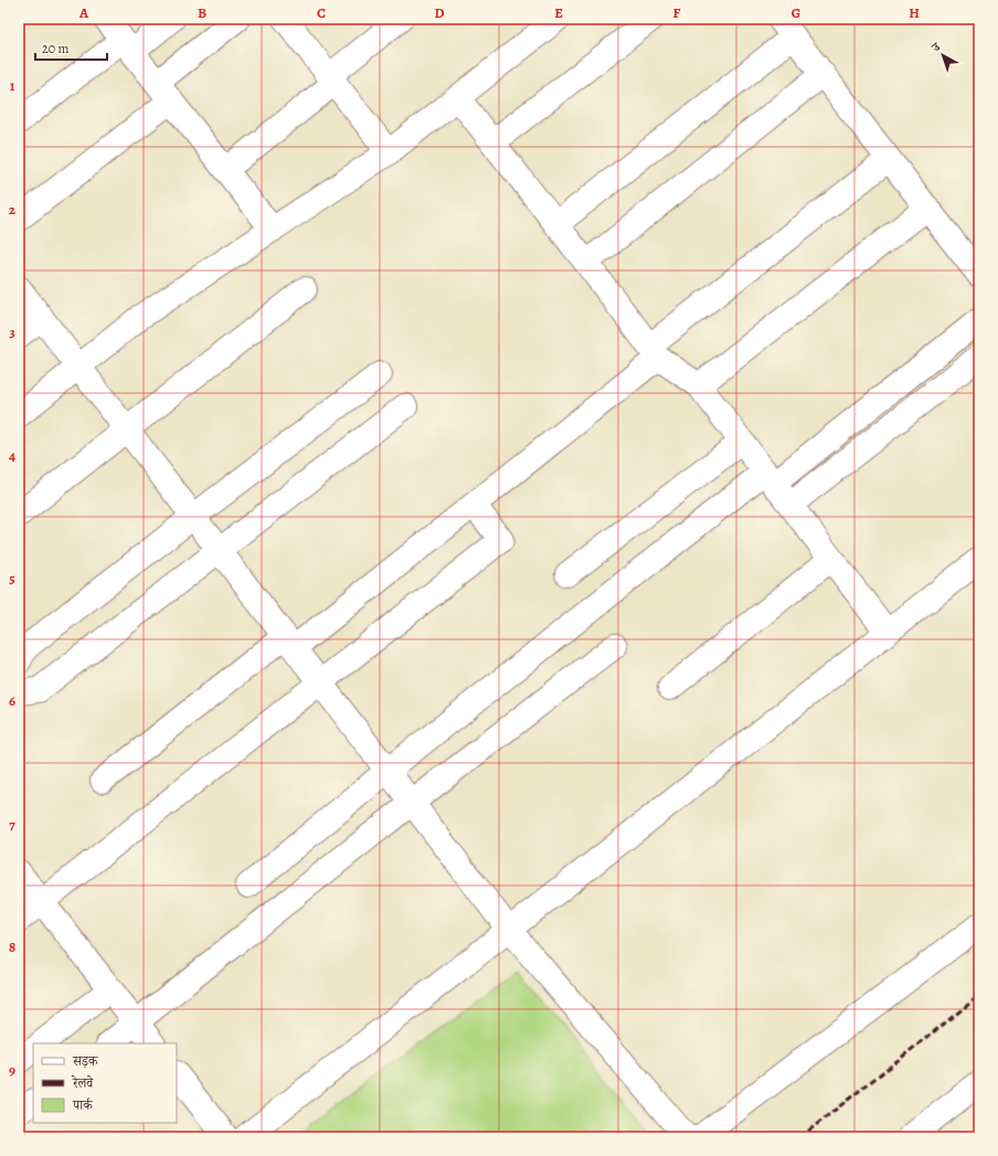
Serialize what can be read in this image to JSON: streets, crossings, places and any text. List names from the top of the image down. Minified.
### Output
{"legend":["सड़क","रेलवे","पार्क"],"scale_bar":"20 m","north":"top left","grid":{"columns":["A","B","C","D","E","F","G","H"],"rows":["1","2","3","4","5","6","7","8","9"]}}
